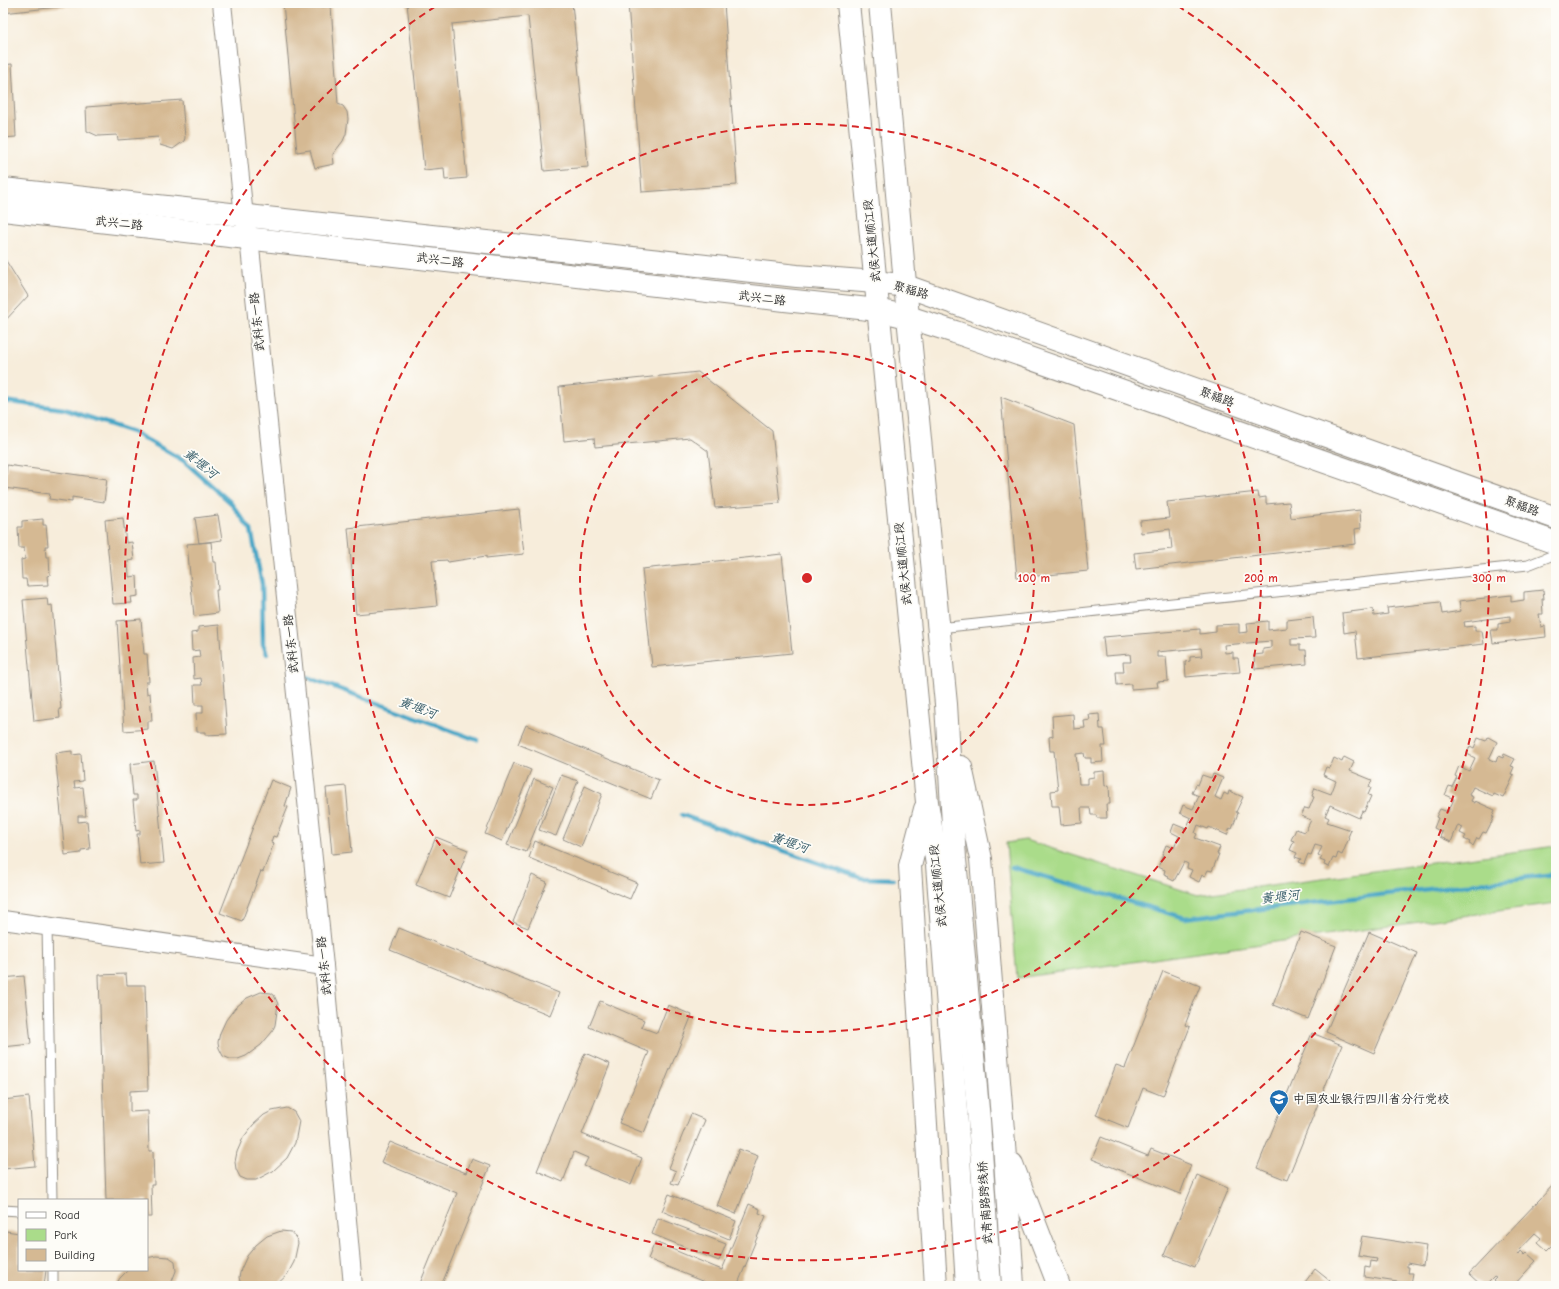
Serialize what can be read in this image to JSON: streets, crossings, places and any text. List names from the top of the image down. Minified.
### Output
{"streets":{"main road":["武兴二路","武侯大道顺江段","聚福路","武青南路跨线桥"],"street":["武科东一路"]},"crossings":[["武兴二路","武侯大道顺江段"],["武兴二路","武科东一路"],["武侯大道顺江段","聚福路"],["武侯大道顺江段","武青南路跨线桥"],["聚福路","武科东一路"]],"water":["黄堰河"],"places":{"school or university":["中国农业银行四川省分行党校"]},"legend":["Road","Park","Building"],"rings":["100 m","200 m","300 m"]}
